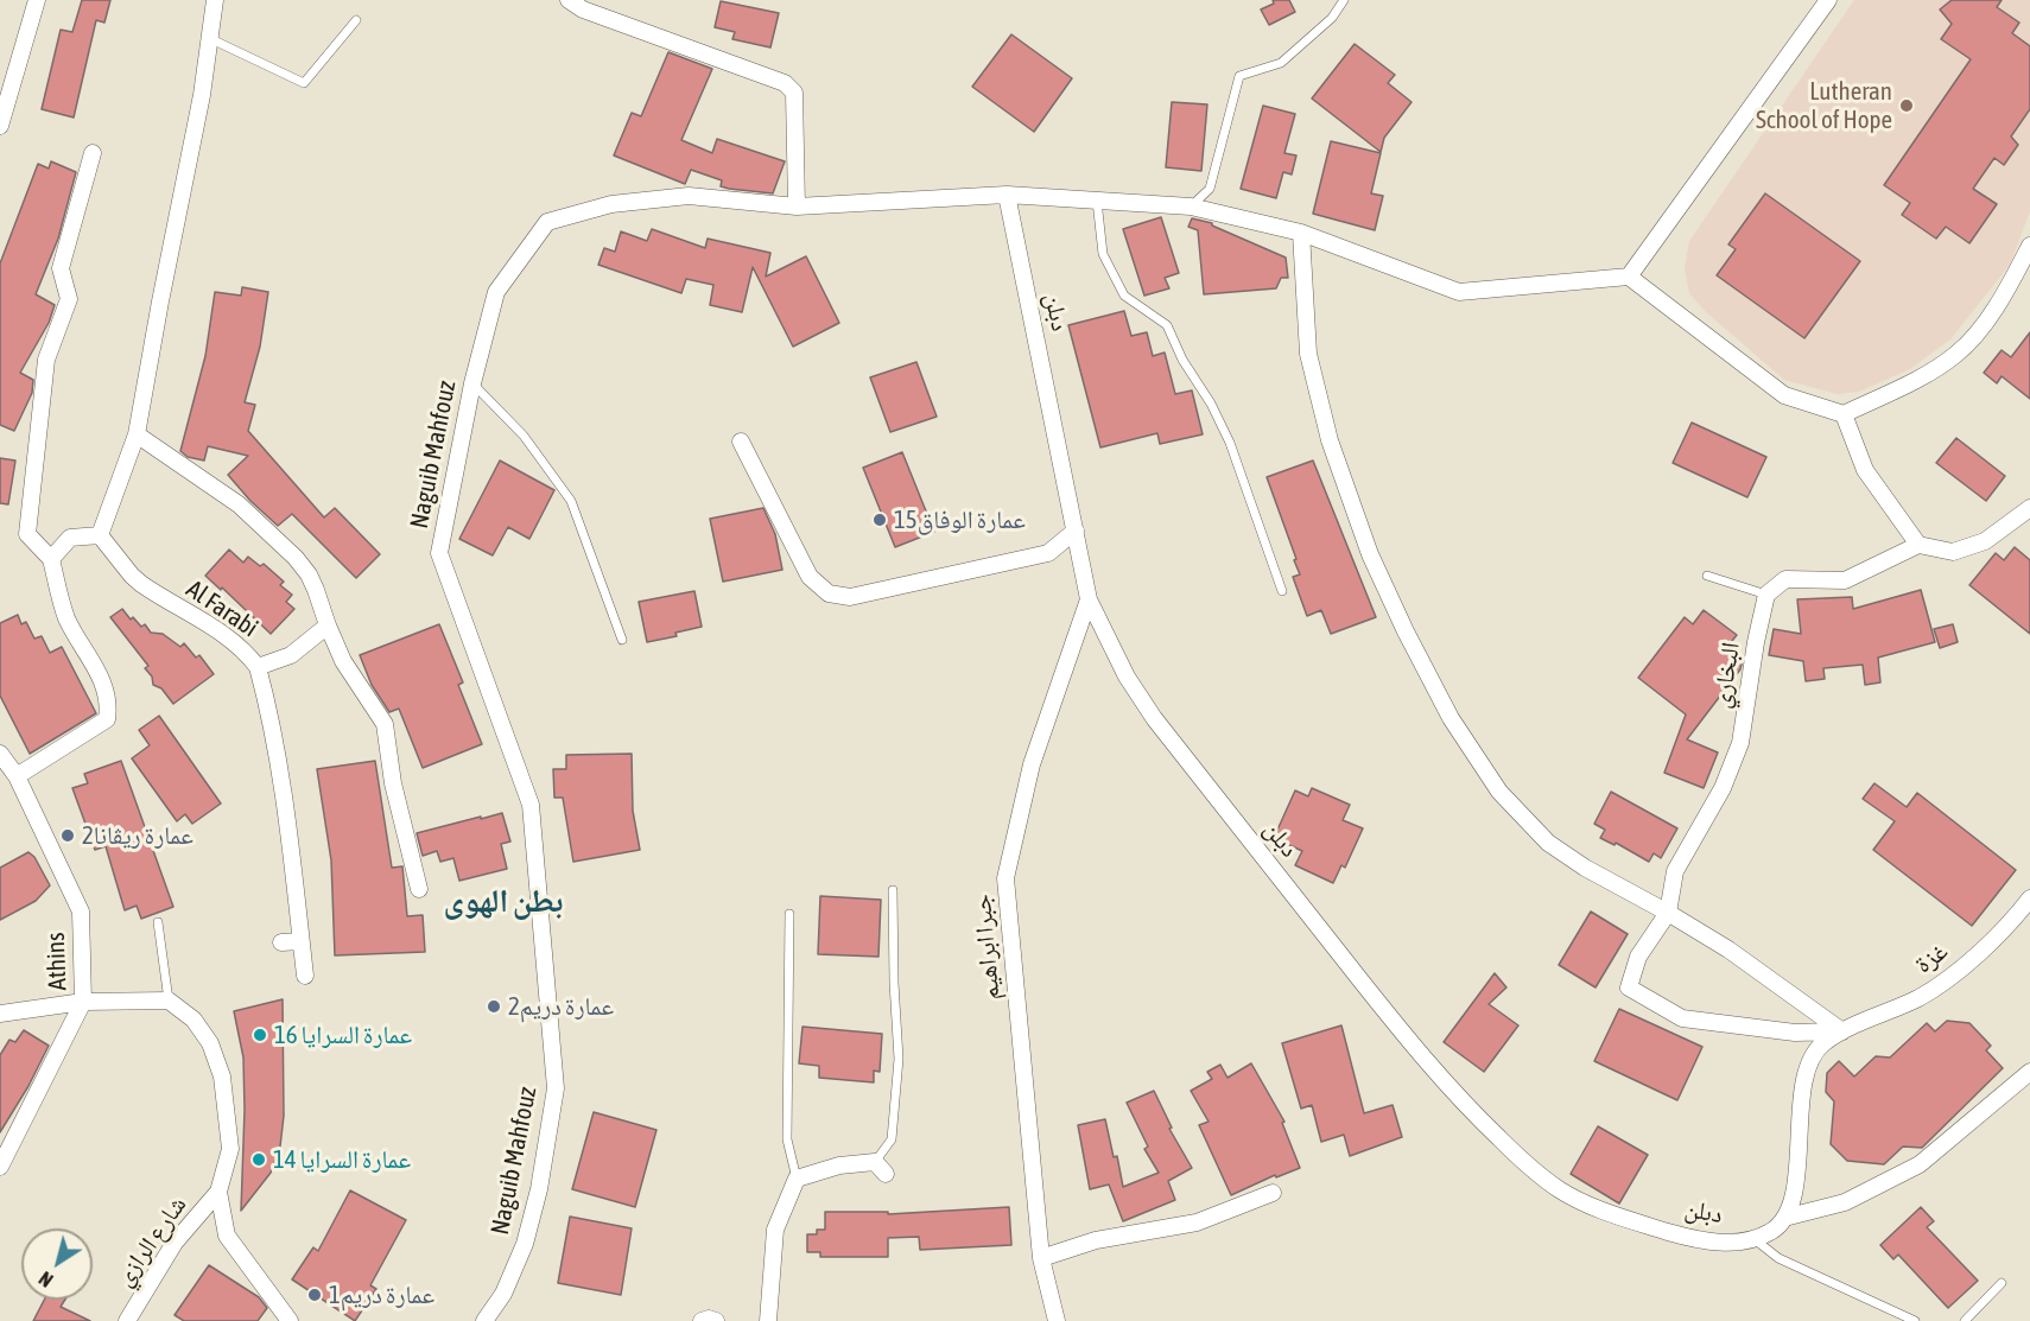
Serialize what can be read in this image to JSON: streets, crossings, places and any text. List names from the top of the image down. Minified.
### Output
{"streets":{"street":["دبلن","Naguib Mahfouz","Al Farabi","البخاري","جبرا ابراهيم","غزة","Athins","شارع الرازي"]},"crossings":[["دبلن","Naguib Mahfouz"],["دبلن","جبرا ابراهيم"]],"districts":["بطن الهوى"],"places":["Lutheran School of Hope","عمارة الوفاق15","عمارة ريڤانا2","عمارة دريم2","عمارة السرايا 16","عمارة السرايا 14","عمارة دريم1"],"north":"bottom left"}
